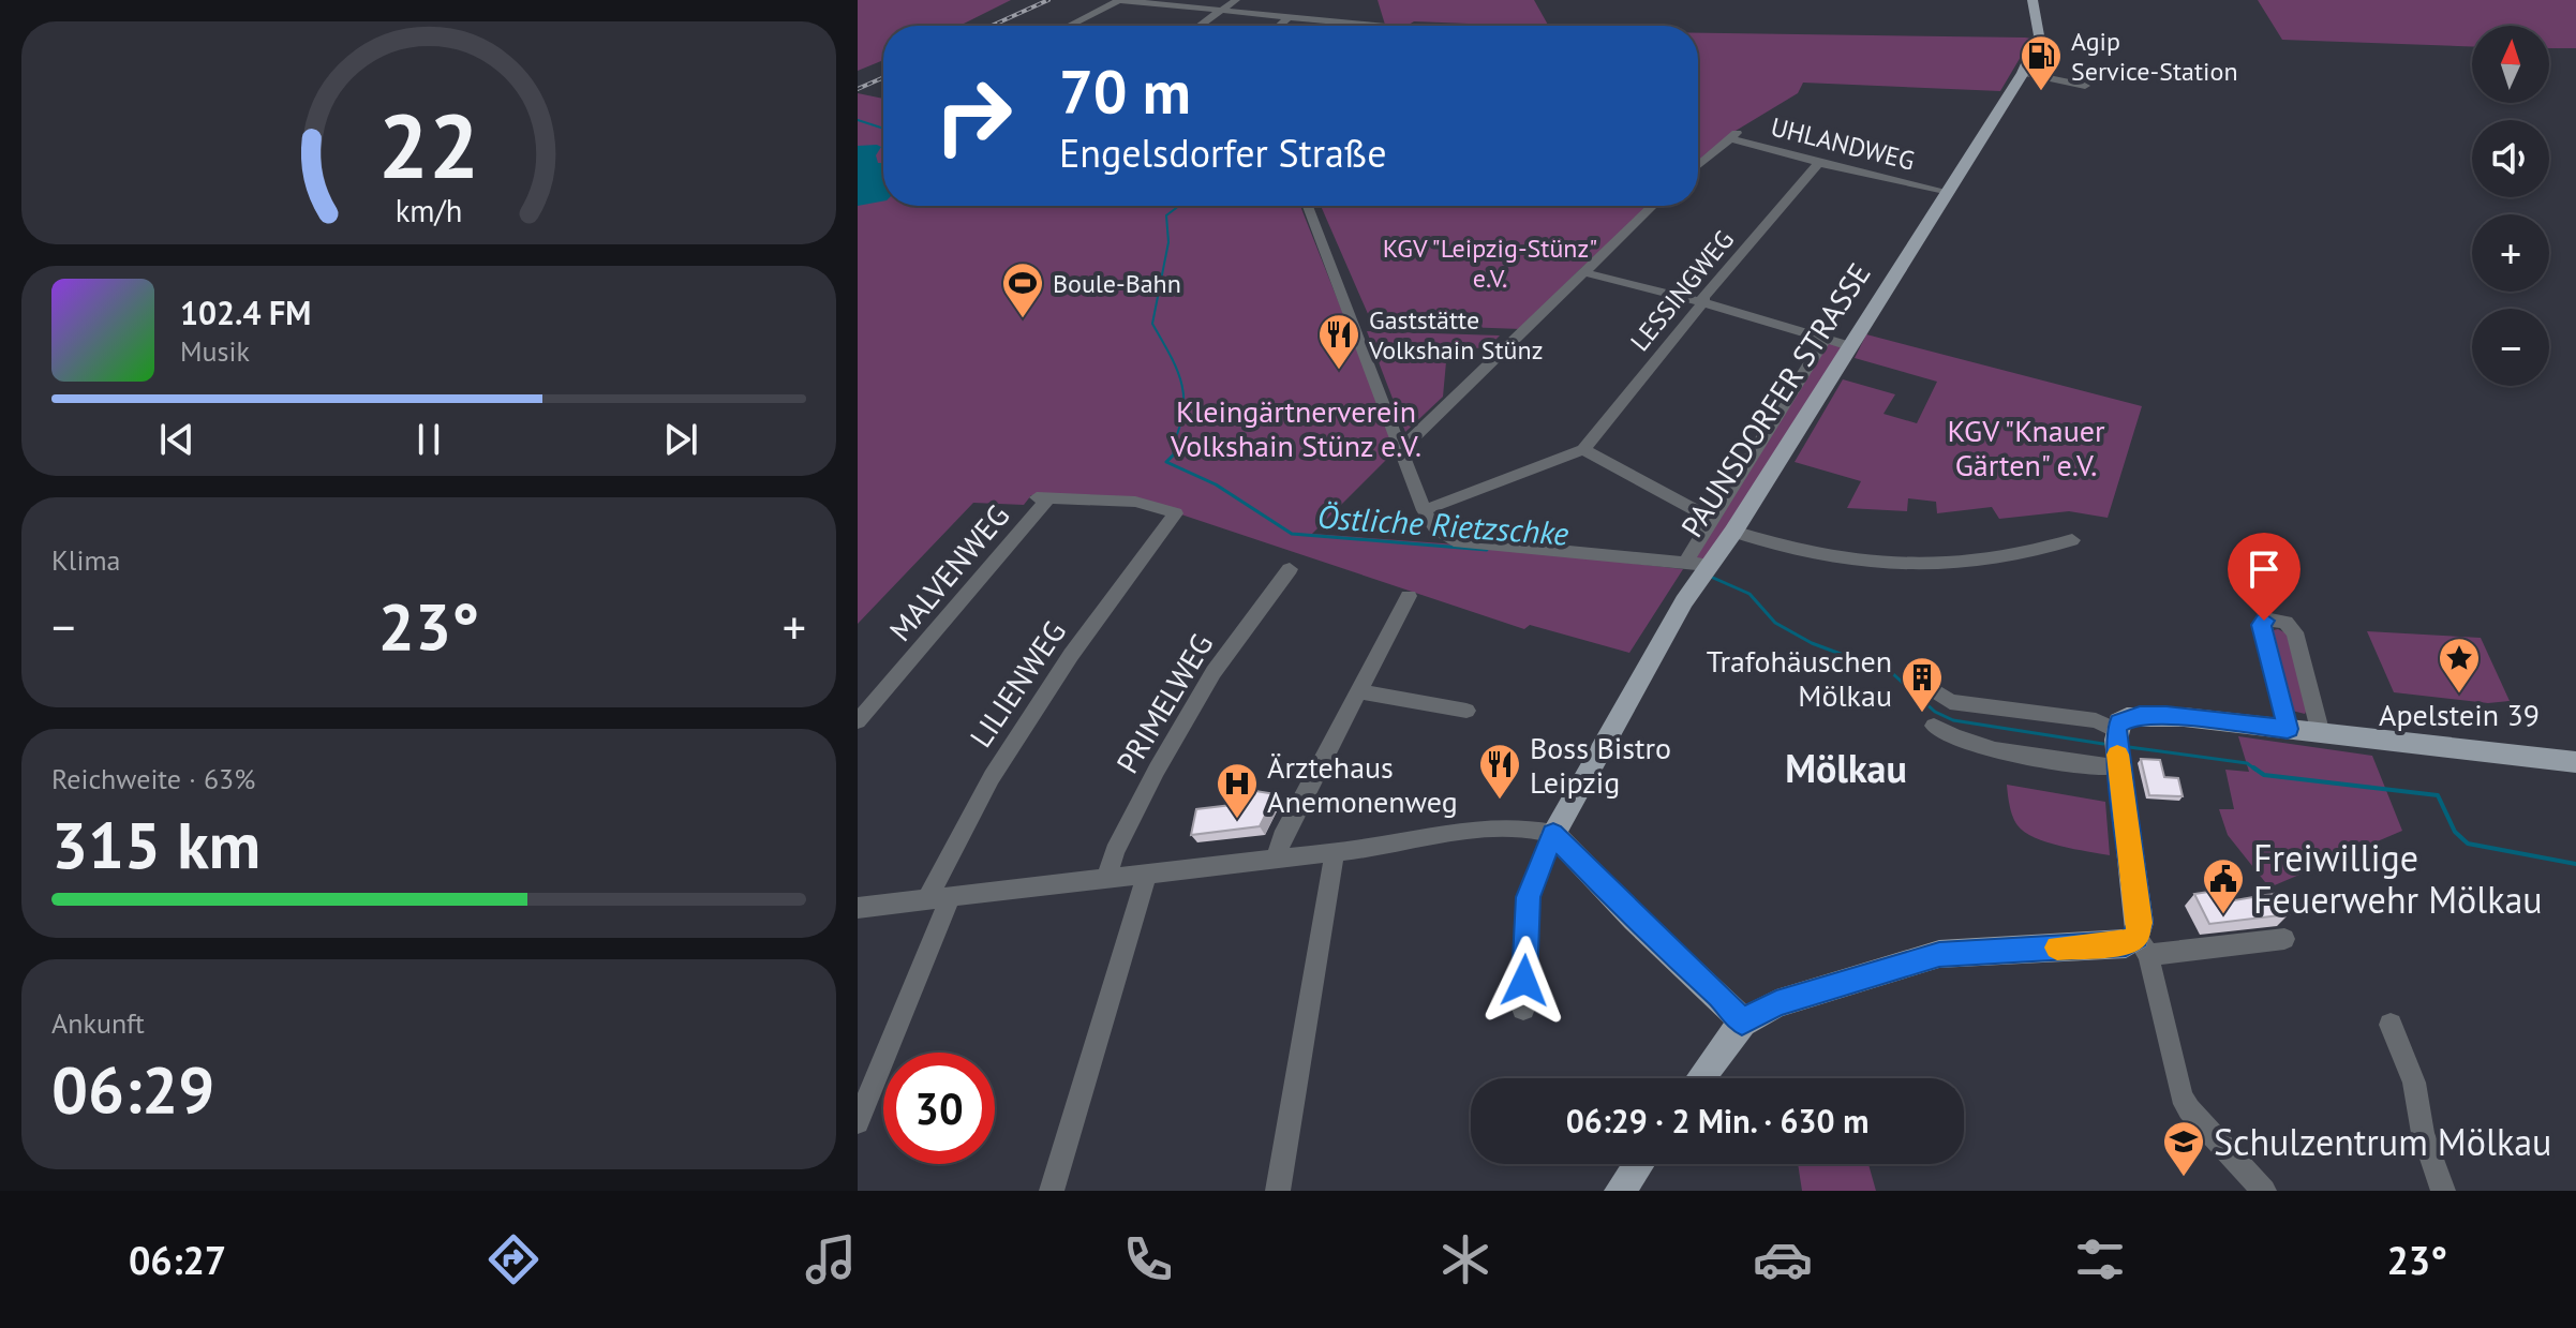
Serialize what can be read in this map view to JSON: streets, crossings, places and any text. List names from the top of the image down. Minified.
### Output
{"streets":{"main road":["PAUNSDORFER STRASSE"],"street":["UHLANDWEG","LESSINGWEG","MALVENWEG","LILIENWEG","PRIMELWEG"]},"crossings":[["UHLANDWEG","LESSINGWEG"],["UHLANDWEG","PAUNSDORFER STRASSE"],["MALVENWEG","LILIENWEG"]],"districts":["Mölkau"],"water":["Östliche Rietzschke"],"parks":["KGV \"Leipzig-Stünz\" e.V.","Kleingärtnerverein Volkshain Stünz e.V.","KGV \"Knauer Gärten\" e.V."],"places":{"fuel station":["Agip Service-Station"],"sports":["Boule-Bahn"],"restaurant":["Gaststätte Volkshain Stünz","Boss Bistro Leipzig"],"place":["Apelstein 39"],"building":["Trafohäuschen Mölkau"],"hospital":["Ärztehaus Anemonenweg"],"public building":["Freiwillige Feuerwehr Mölkau"],"school or university":["Schulzentrum Mölkau"]},"north":"top","page":{"map_buttons":["+","−"],"turn":["70 m","Engelsdorfer Straße"],"song":["102.4 FM","Musik"],"tile":["Klima",["Reichweite · 63%","315 km"],["Ankunft","06:29"]],"heat":["−","23°","+"],"limit":"30","trip":"06:29 · 2 Min. · 630 m","tabs":["06:27","23°"],"gauge":["22","km/h"]}}
